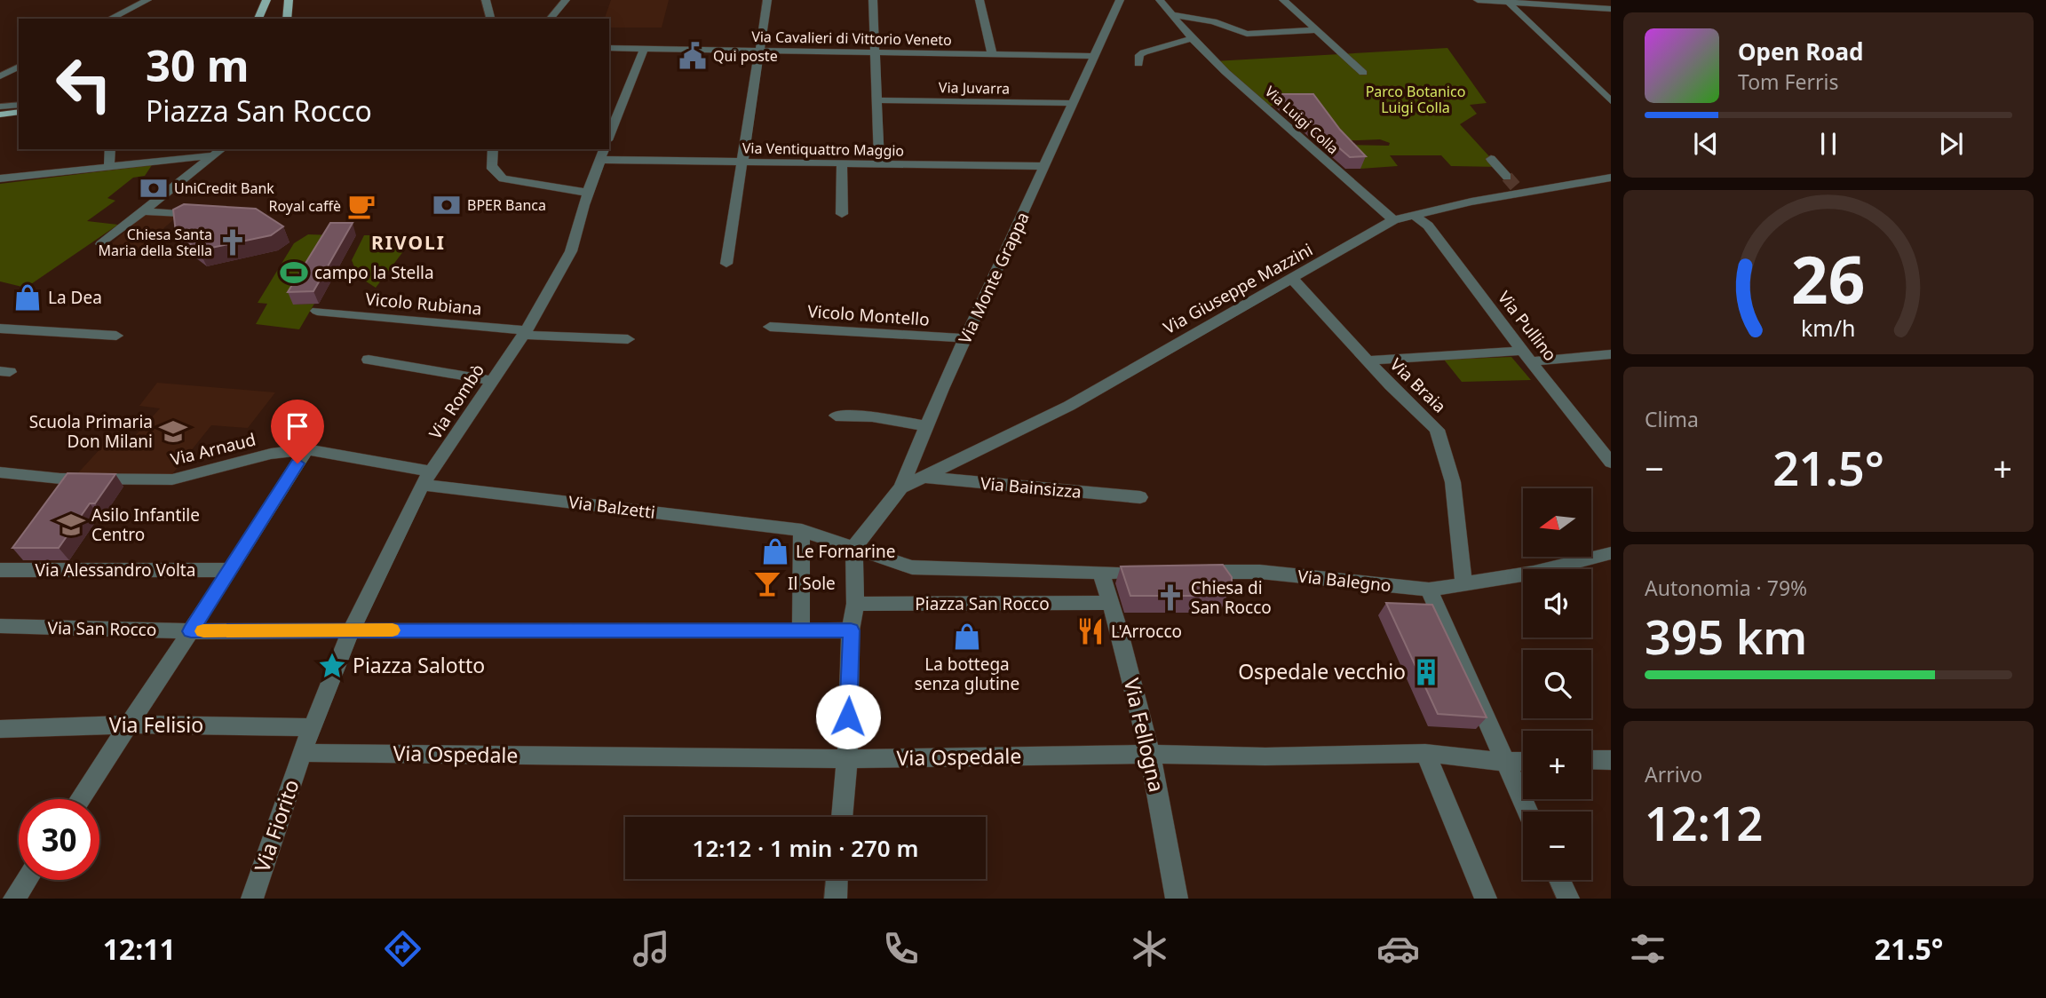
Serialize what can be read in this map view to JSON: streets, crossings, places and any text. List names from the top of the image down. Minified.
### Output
{"streets":{"street":["Via Cavalieri di Vittorio Veneto","Via Juvarra","Via Luigi Colla","Via Ventiquattro Maggio","Via Monte Grappa","Via Giuseppe Mazzini","Vicolo Rubiana","Vicolo Montello","Via Pullino","Via Braia","Via Rombò","Via Arnaud","Via Bainsizza","Via Balzetti","Via Alessandro Volta","Via Balegno","Piazza San Rocco","Via San Rocco","Via Felisio","Via Fellogna","Via Ospedale","Via Fiorito"]},"crossings":[["Via Cavalieri di Vittorio Veneto","Via Monte Grappa"],["Via Juvarra","Via Monte Grappa"],["Via Luigi Colla","Via Giuseppe Mazzini"],["Via Ventiquattro Maggio","Via Monte Grappa"],["Via Ventiquattro Maggio","Via Rombò"],["Via Monte Grappa","Via Giuseppe Mazzini"],["Via Monte Grappa","Vicolo Montello"],["Via Giuseppe Mazzini","Via Pullino"],["Via Giuseppe Mazzini","Via Braia"],["Via Giuseppe Mazzini","Via Bainsizza"],["Vicolo Rubiana","Via Rombò"],["Via Braia","Via Balegno"],["Via Rombò","Via Arnaud"],["Via Rombò","Via Balzetti"],["Via Rombò","Via San Rocco"],["Piazza San Rocco","Via Fellogna"],["Via Fellogna","Via Ospedale"],["Via Ospedale","Via Fiorito"]],"districts":["RIVOLI"],"parks":["Parco Botanico Luigi Colla"],"places":{"public building":["Qui poste"],"bank":["UniCredit Bank","BPER Banca"],"cafe":["Royal caffè"],"church":["Chiesa Santa Maria della Stella","Chiesa di San Rocco"],"sports":["campo la Stella"],"shop":["La Dea","Le Fornarine","La bottega senza glutine"],"school or university":["Scuola Primaria Don Milani","Asilo Infantile Centro"],"bar":["Il Sole"],"restaurant":["L'Arrocco"],"place":["Piazza Salotto"],"building":["Ospedale vecchio"]},"north":"left","page":{"turn":["30 m","Piazza San Rocco"],"song":["Open Road","Tom Ferris"],"tile":["Clima",["Autonomia · 79%","395 km"],["Arrivo","12:12"]],"heat":["−","21.5°","+"],"map_buttons":["+","−"],"limit":"30","trip":"12:12 · 1 min · 270 m","tabs":["12:11","21.5°"],"gauge":["26","km/h"]}}
